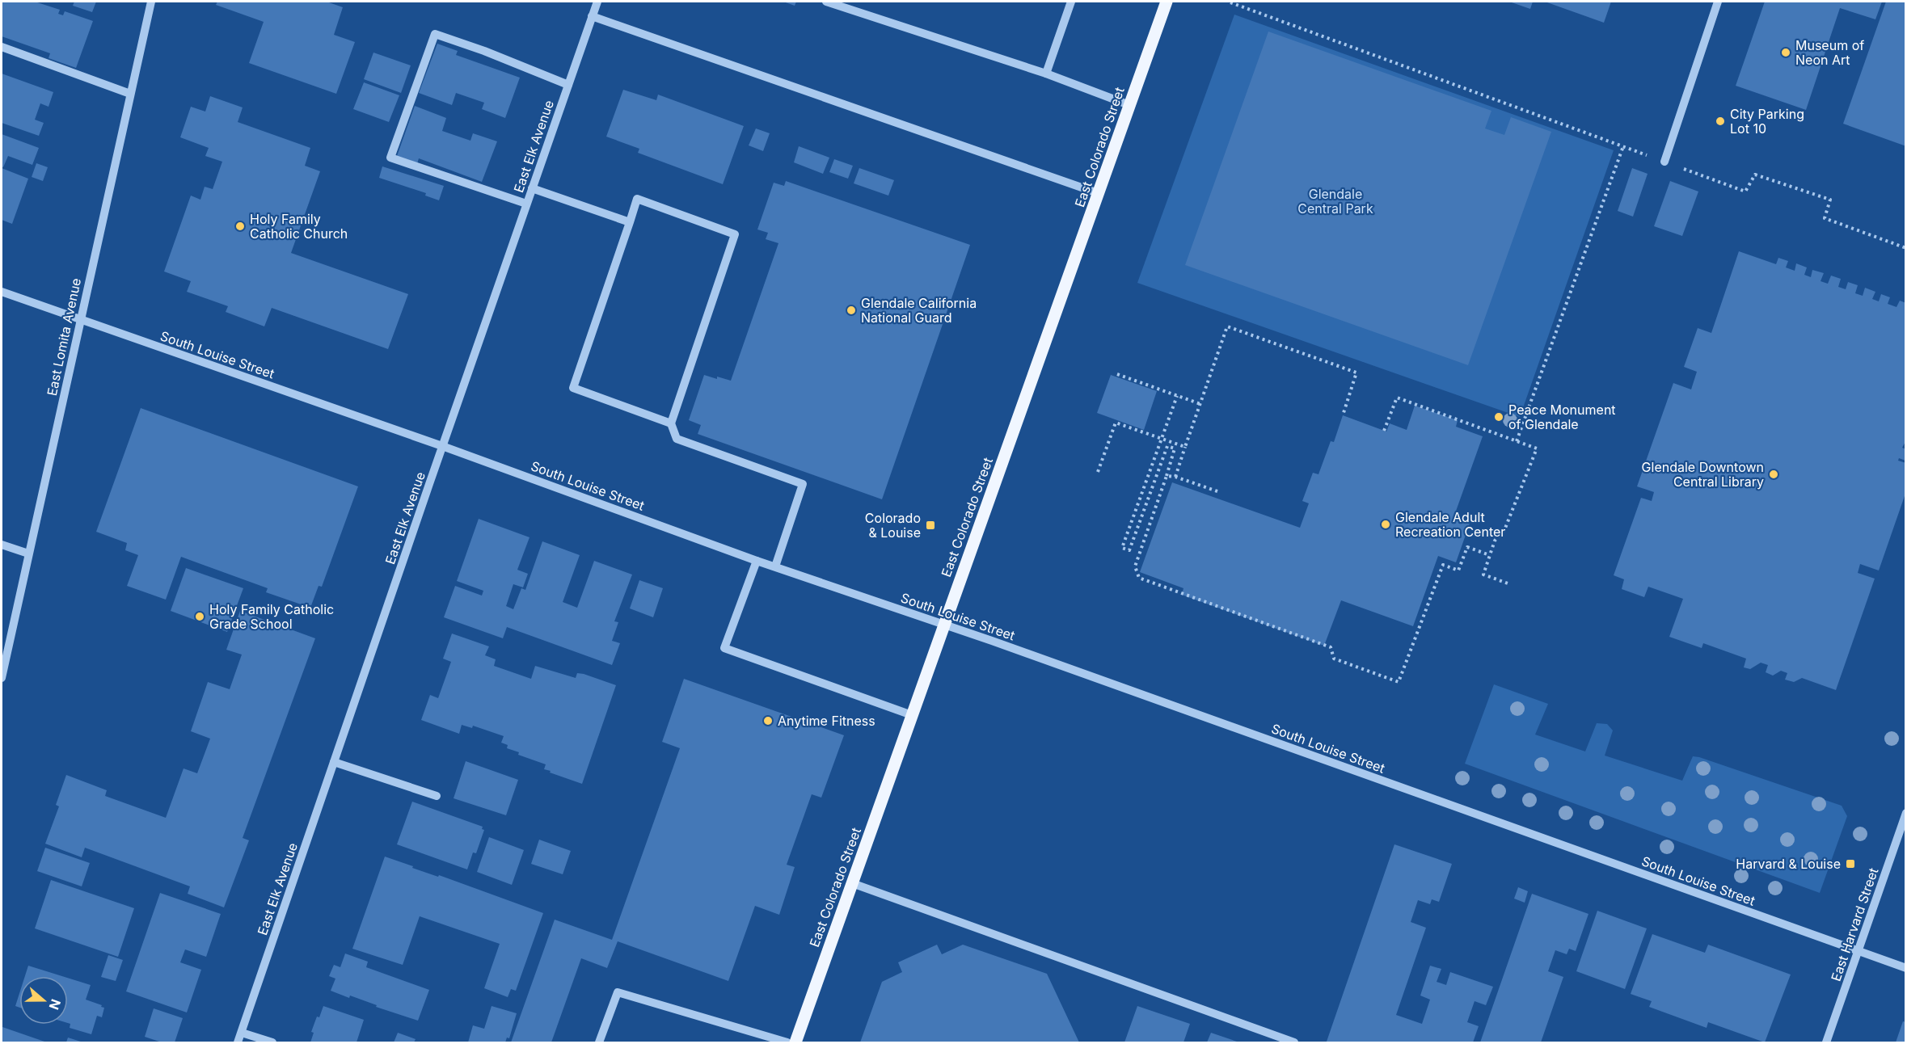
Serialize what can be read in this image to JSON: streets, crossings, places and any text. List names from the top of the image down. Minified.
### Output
{"streets":{"main road":["East Colorado Street"],"street":["East Elk Avenue","East Lomita Avenue","South Louise Street","East Harvard Street"]},"crossings":[["East Elk Avenue","South Louise Street"],["East Colorado Street","South Louise Street"],["East Lomita Avenue","South Louise Street"],["South Louise Street","East Harvard Street"]],"parks":["Glendale Central Park"],"places":{"other":["Museum of Neon Art","City Parking Lot 10","Holy Family Catholic Church","Glendale California National Guard","Peace Monument of Glendale","Glendale Downtown Central Library","Glendale Adult Recreation Center","Holy Family Catholic Grade School","Anytime Fitness"],"transit":["Colorado & Louise","Harvard & Louise"]},"north":"right"}
